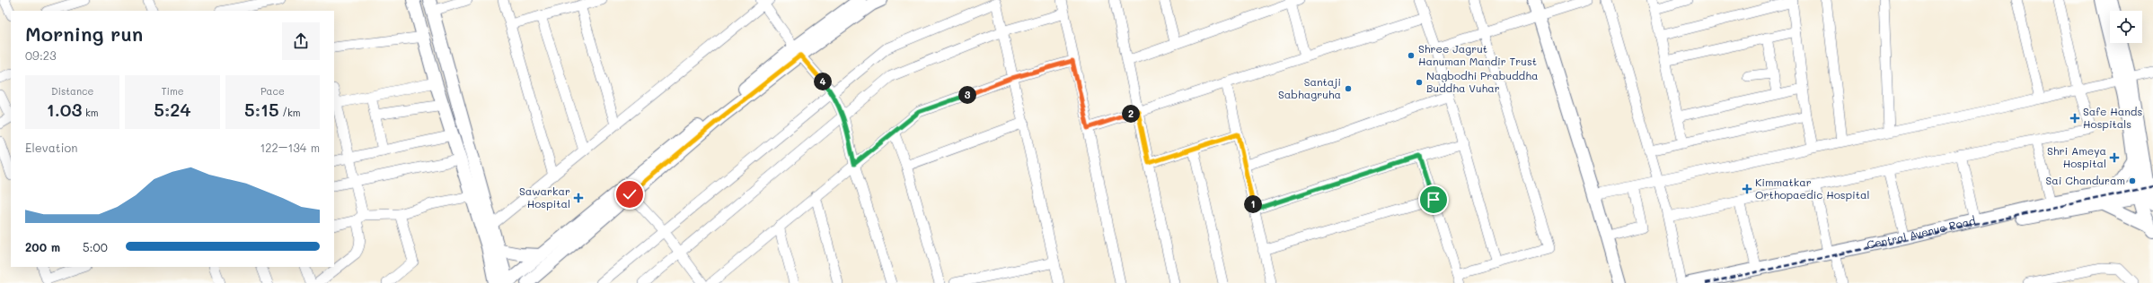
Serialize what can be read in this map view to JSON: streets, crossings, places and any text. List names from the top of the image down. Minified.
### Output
{"streets":{"main road":["Central Avenue Road"]},"places":{"other":["Shree Jagrut Hanuman Mandir Trust","Nagbodhi Prabuddha Buddha Vuhar","Santaji Sabhagruha","Sai Chanduram"],"health":["Safe Hands Hospitals","Shri Ameya Hospital","Kimmatkar Orthopaedic Hospital","Sawarkar Hospital"]},"page":{"heading":["Morning run","09:23"],"stats":[["Distance","1.03 km"],["Time","5:24"],["Pace","5:15 /km"]],"pins":["4","3","2","1"],"chart":["Elevation","122–134 m"],"list":[{"name":"200 m","note":"5:00"}]}}
